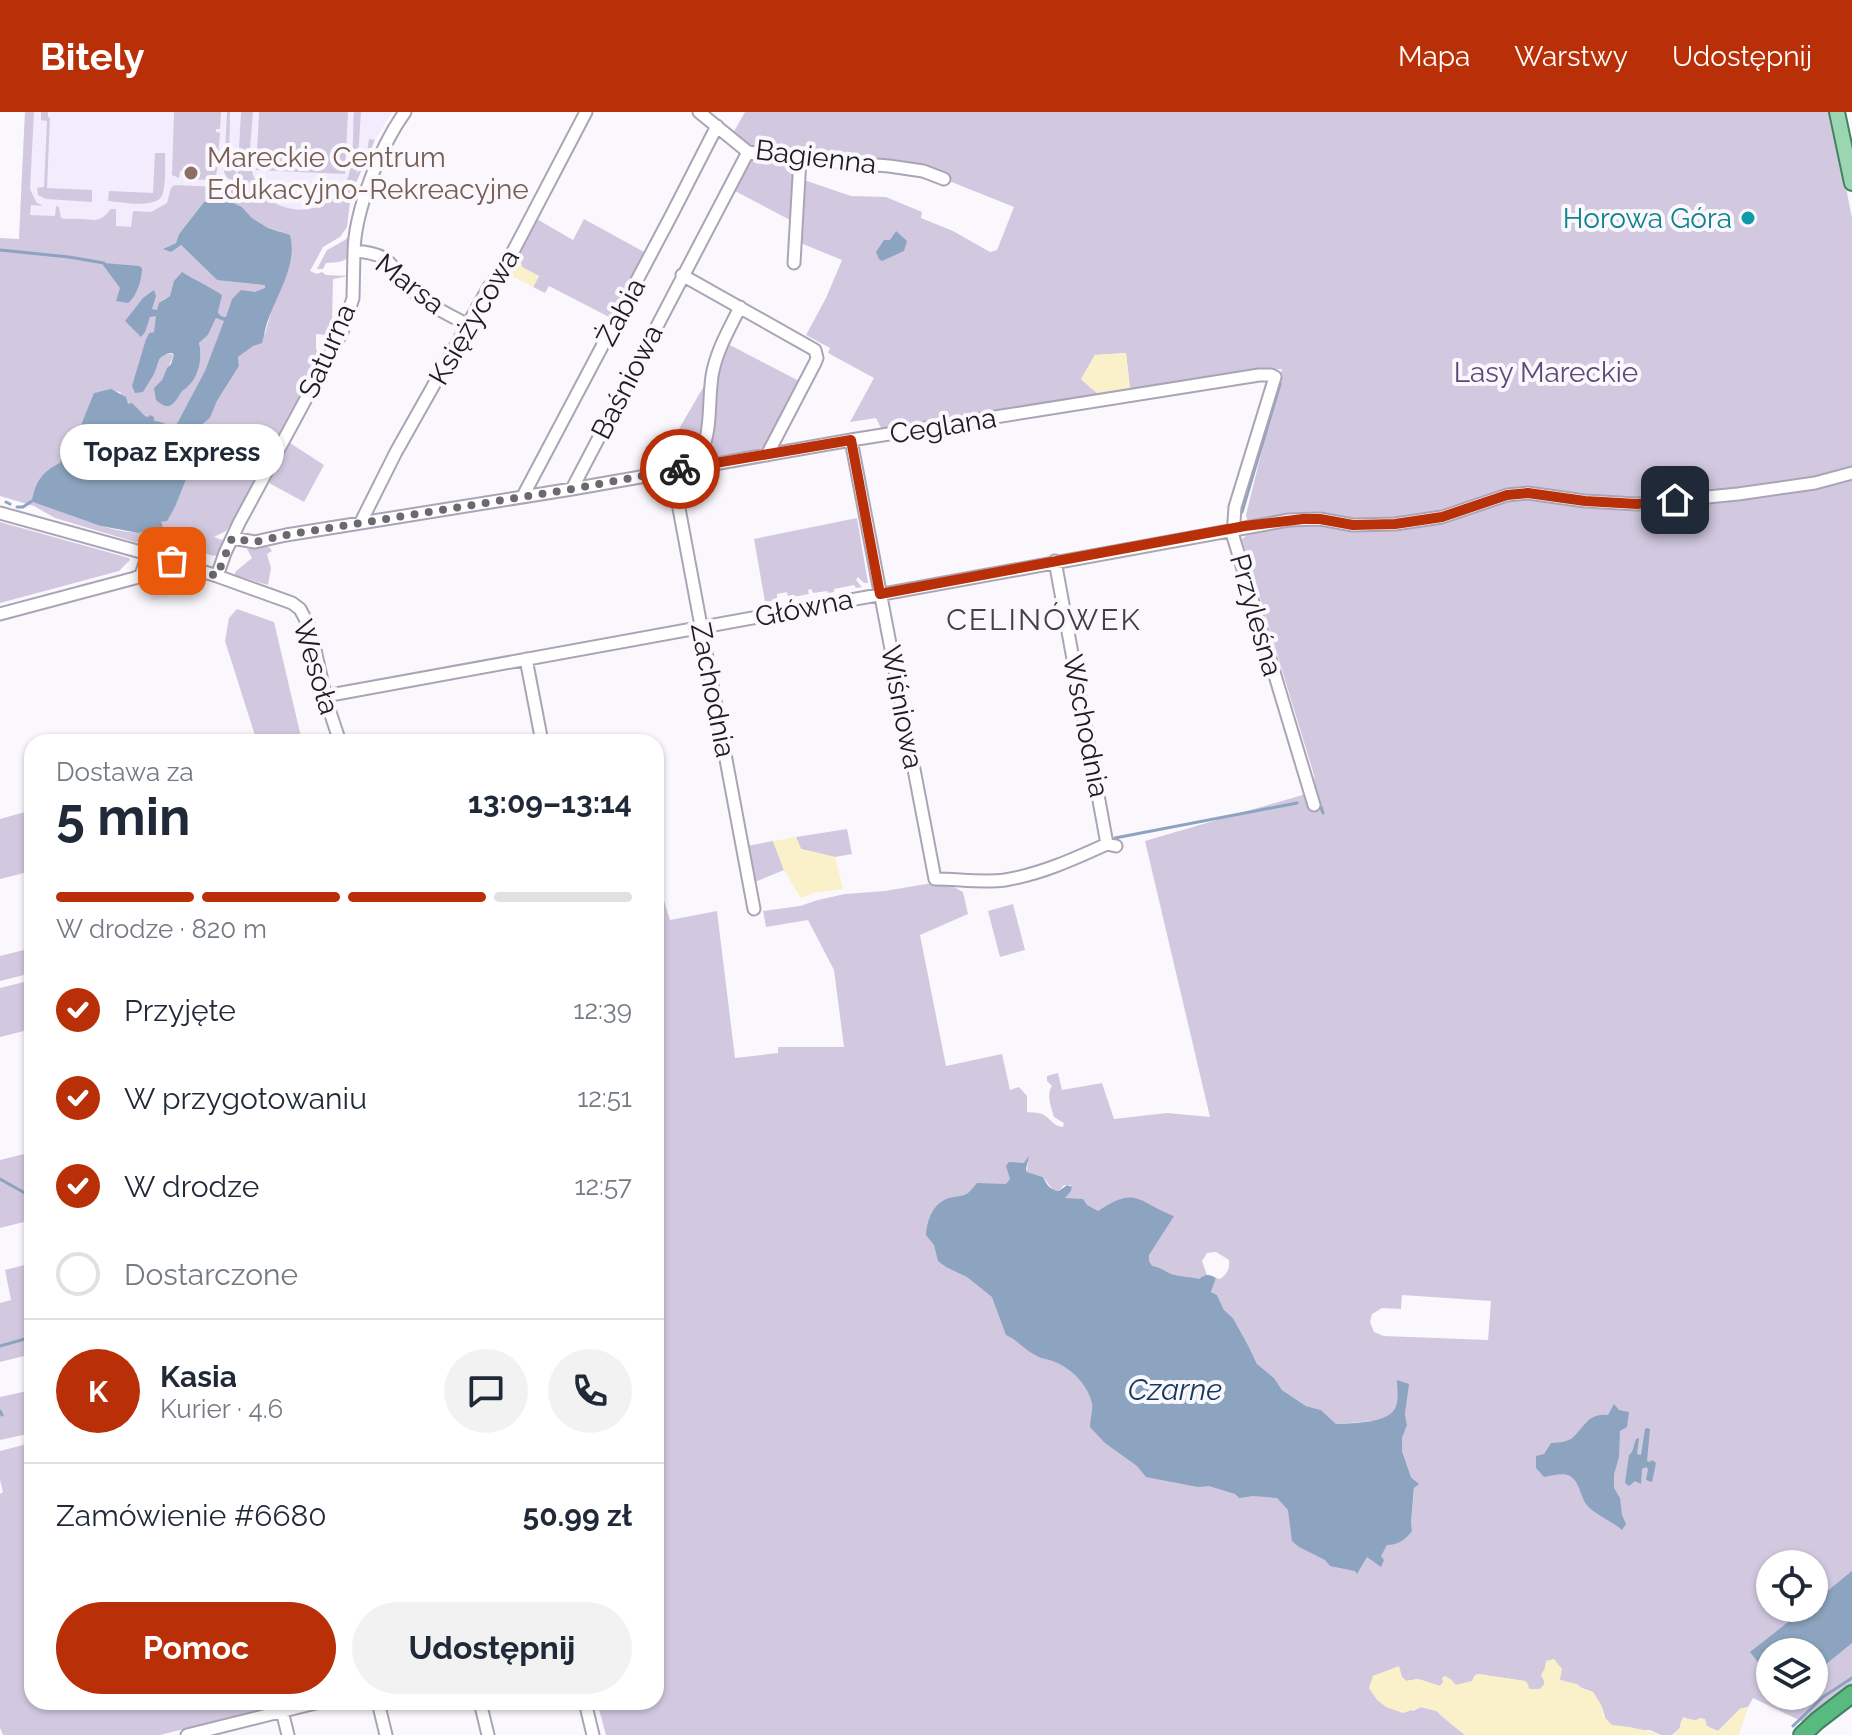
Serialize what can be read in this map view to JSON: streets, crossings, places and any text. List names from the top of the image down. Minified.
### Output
{"streets":{"street":["Bagienna","Marsa","Żabia","Księżycowa","Saturna","Baśniowa","Ceglana","Główna","Przyleśna","Wesoła","Zachodnia","Wiśniowa","Wschodnia"]},"crossings":[["Bagienna","Żabia"],["Bagienna","Baśniowa"],["Marsa","Księżycowa"],["Marsa","Saturna"],["Żabia","Ceglana"],["Księżycowa","Ceglana"],["Saturna","Ceglana"],["Saturna","Wesoła"],["Baśniowa","Ceglana"],["Ceglana","Przyleśna"],["Ceglana","Zachodnia"],["Ceglana","Wiśniowa"],["Główna","Przyleśna"],["Główna","Wesoła"],["Główna","Zachodnia"],["Główna","Wiśniowa"],["Główna","Wschodnia"],["Wiśniowa","Wschodnia"]],"districts":["CELINÓWEK"],"water":["Czarne"],"parks":["Lasy Mareckie"],"places":["Mareckie Centrum Edukacyjno-Rekreacyjne","Horowa Góra","Topaz Express"],"page":{"header":"Bitely","nav":["Mapa","Warstwy","Udostępnij"],"bubble":"Topaz Express","heading":["5 min","Dostawa za","13:09–13:14"],"panel":["Kasia","Kurier · 4.6","Zamówienie #6680","50.99 zł"],"bar":"W drodze · 820 m","list":[["Przyjęte","12:39"],["W przygotowaniu","12:51"],["W drodze","12:57"],"Dostarczone"],"round":"K","buttons":["Pomoc","Udostępnij"]}}
